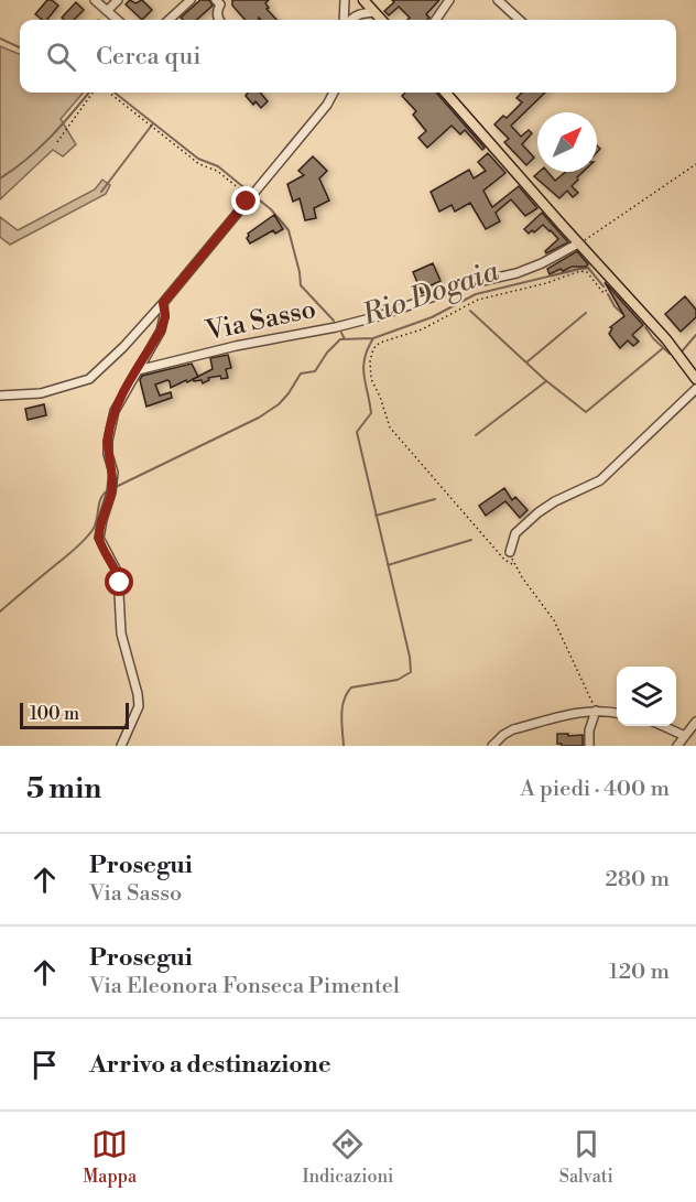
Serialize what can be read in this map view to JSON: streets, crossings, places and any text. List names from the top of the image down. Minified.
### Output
{"streets":{"street":["Via Sasso"]},"water":["Rio Dogaia"],"scale_bar":"100 m","north":"top right","page":{"search":"Cerca qui","scale":"100 m","heading":["5 min","A piedi · 400 m"],"list":[["Prosegui","Via Sasso","280 m"],["Prosegui","Via Eleonora Fonseca Pimentel","120 m"],"Arrivo a destinazione"],"nav":["Mappa","Indicazioni","Salvati"]}}
